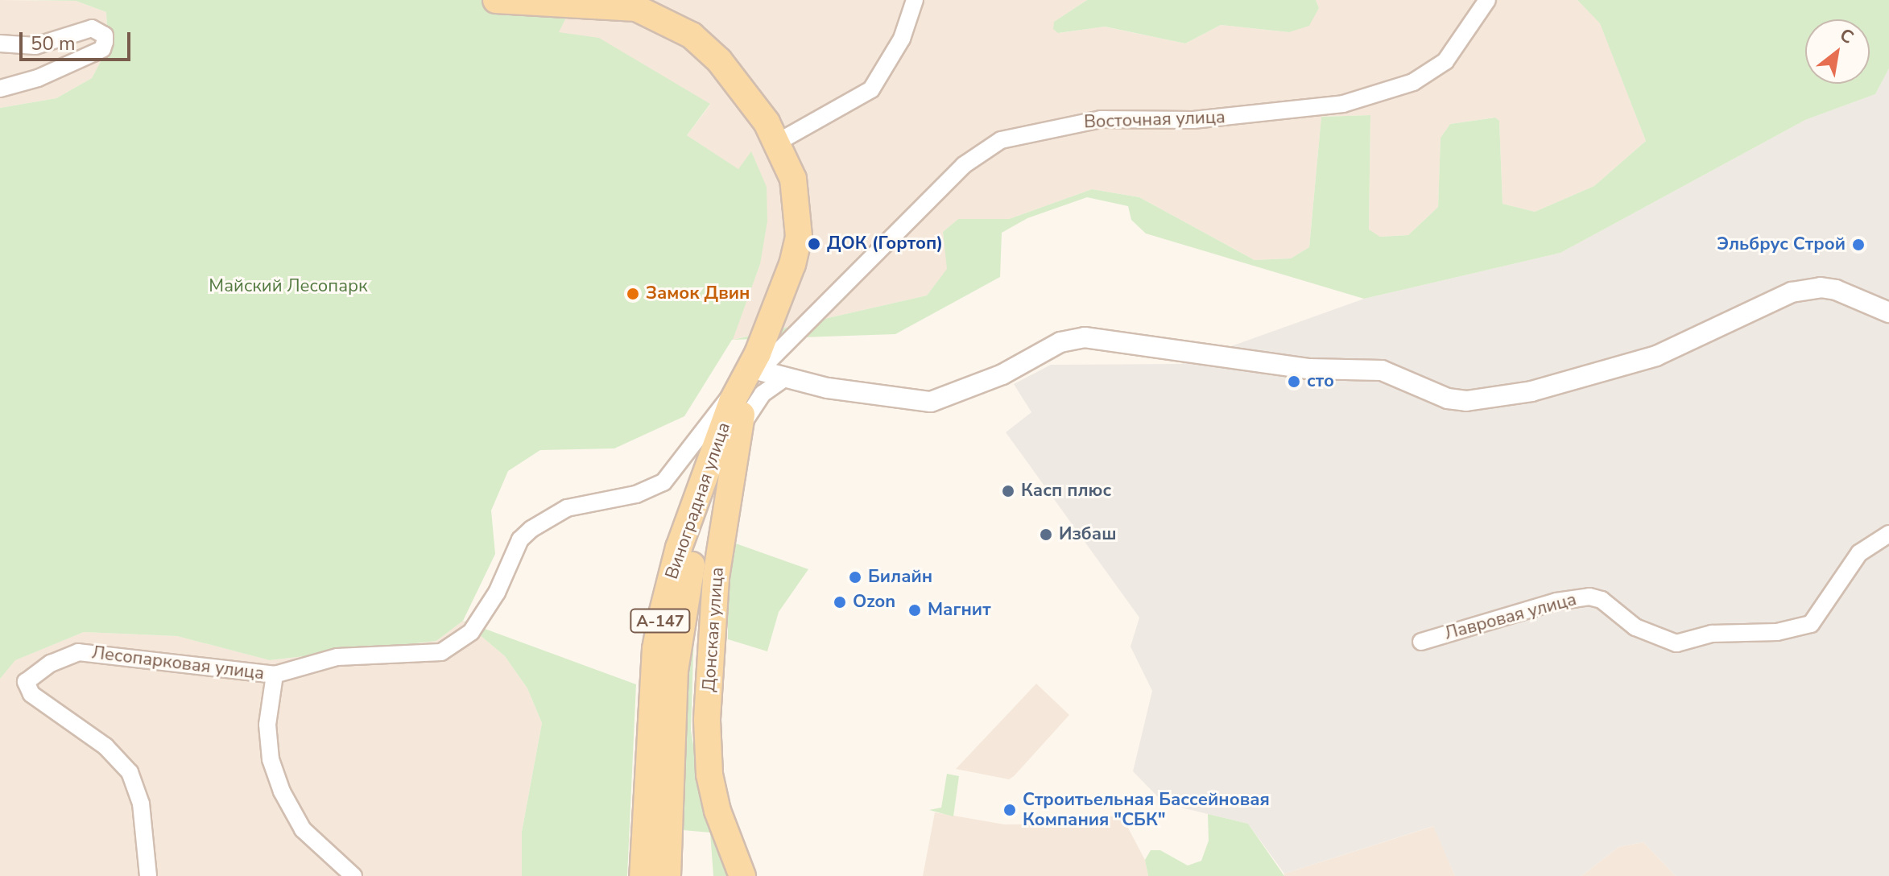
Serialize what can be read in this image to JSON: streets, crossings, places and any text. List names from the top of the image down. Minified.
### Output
{"streets":{"main road":["Виноградная улица","А-147","Донская улица"],"street":["Восточная улица","Лавровая улица","Лесопарковая улица"]},"crossings":[["Восточная улица","Виноградная улица"],["Восточная улица","А-147"],["Восточная улица","Донская улица"],["Восточная улица","Лесопарковая улица"],["Виноградная улица","А-147"],["Виноградная улица","Донская улица"],["А-147","Донская улица"]],"parks":["Майский Лесопарк"],"places":["ДОК (Гортоп)","Эльбрус Строй","Замок Двин","сто","Касп плюс","Избаш","Билайн","Ozon","Магнит","Строитьельная Бассейновая Компания \"СБК\""],"scale_bar":"50 m","north":"top right"}
